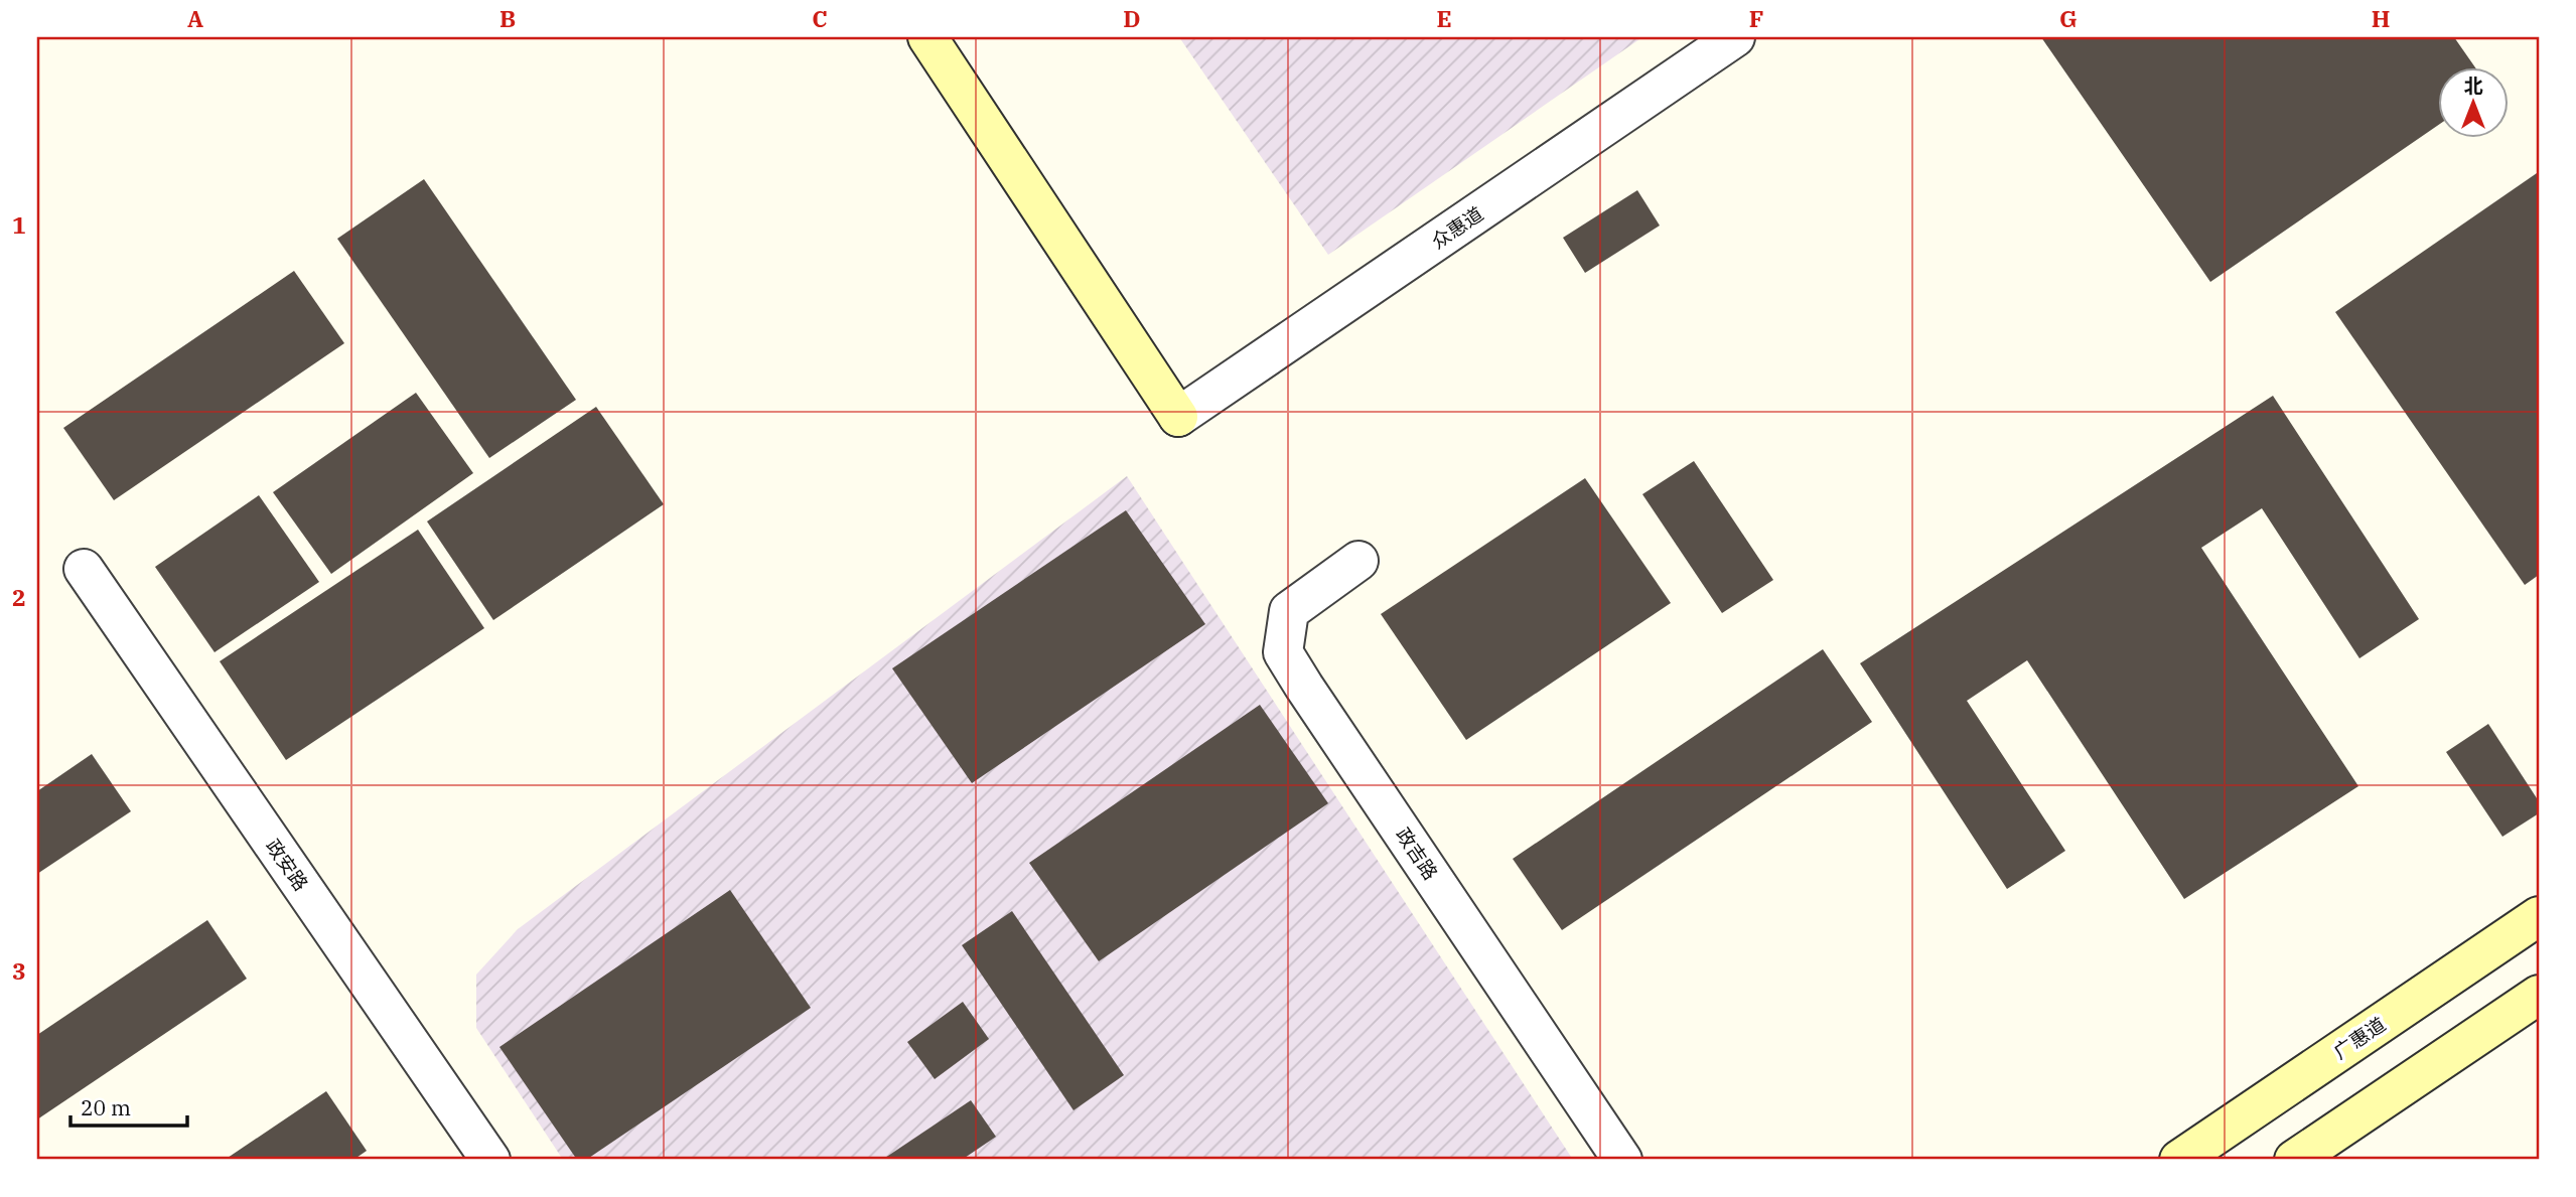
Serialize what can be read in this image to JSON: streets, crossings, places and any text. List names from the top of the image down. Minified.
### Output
{"streets":{"main road":["广惠道"],"street":["众惠道","政吉路","政安路"]},"scale_bar":"20 m","north":"top","grid":{"columns":["A","B","C","D","E","F","G","H"],"rows":["1","2","3"]}}
